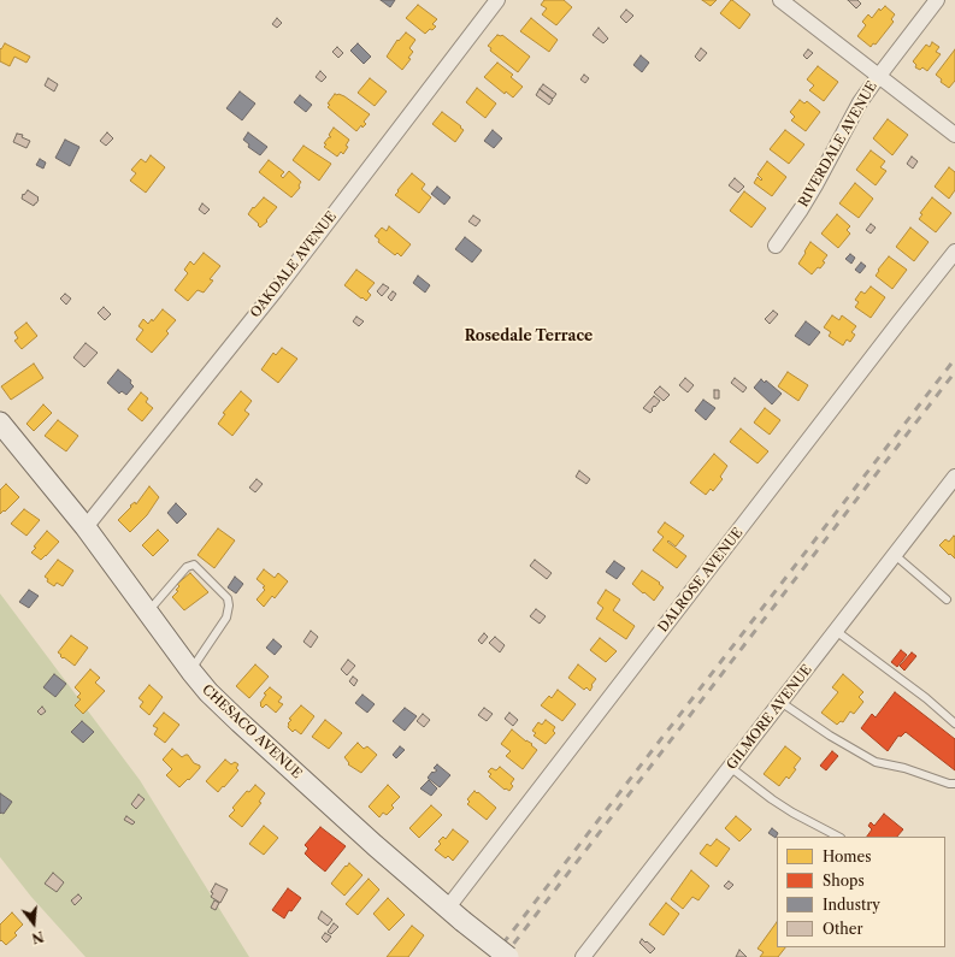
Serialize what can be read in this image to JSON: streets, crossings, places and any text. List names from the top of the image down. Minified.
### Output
{"streets":{"street":["RIVERDALE AVENUE","OAKDALE AVENUE","DALROSE AVENUE","GILMORE AVENUE","CHESACO AVENUE"]},"crossings":[["OAKDALE AVENUE","CHESACO AVENUE"],["DALROSE AVENUE","CHESACO AVENUE"]],"districts":["Rosedale Terrace"],"legend":["Homes","Shops","Industry","Other"],"north":"bottom"}
